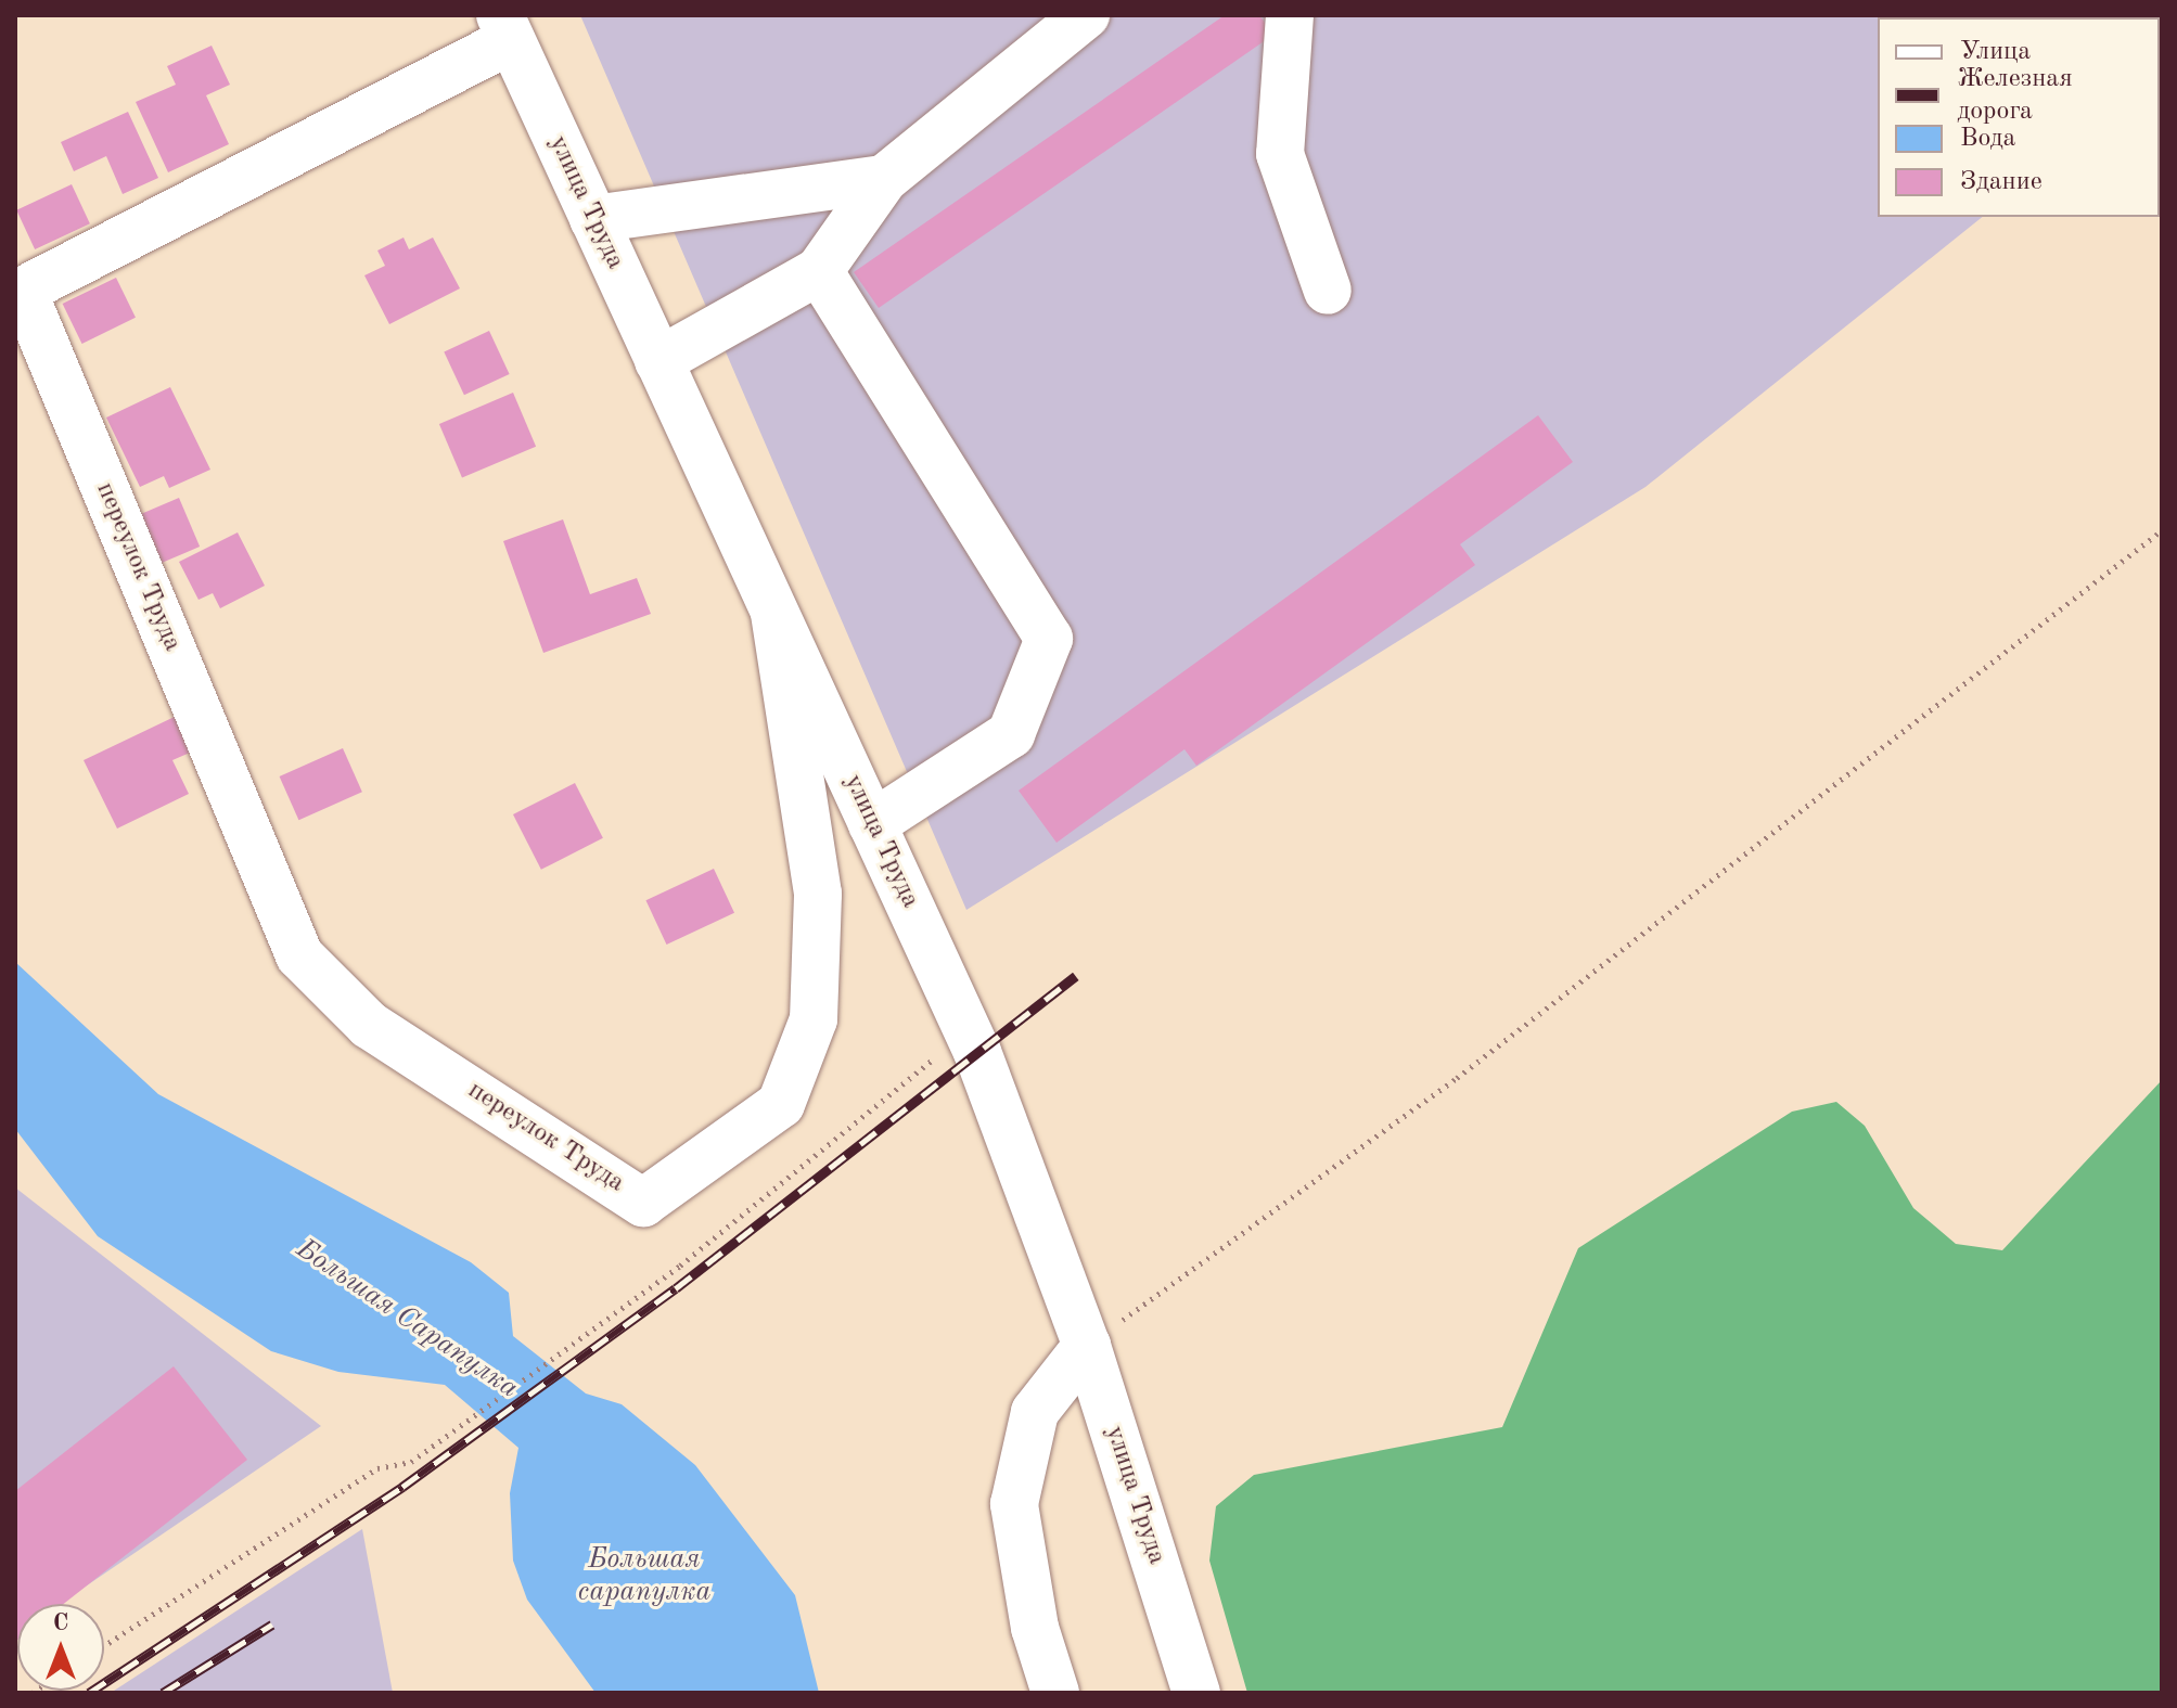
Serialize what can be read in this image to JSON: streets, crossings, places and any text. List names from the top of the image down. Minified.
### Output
{"streets":{"street":["улица Труда","переулок Труда"]},"crossings":[["улица Труда","переулок Труда"]],"water":["Большая Сарапулка","Большая сарапулка"],"legend":["Улица","Железная дорога","Вода","Здание"],"north":"top"}
